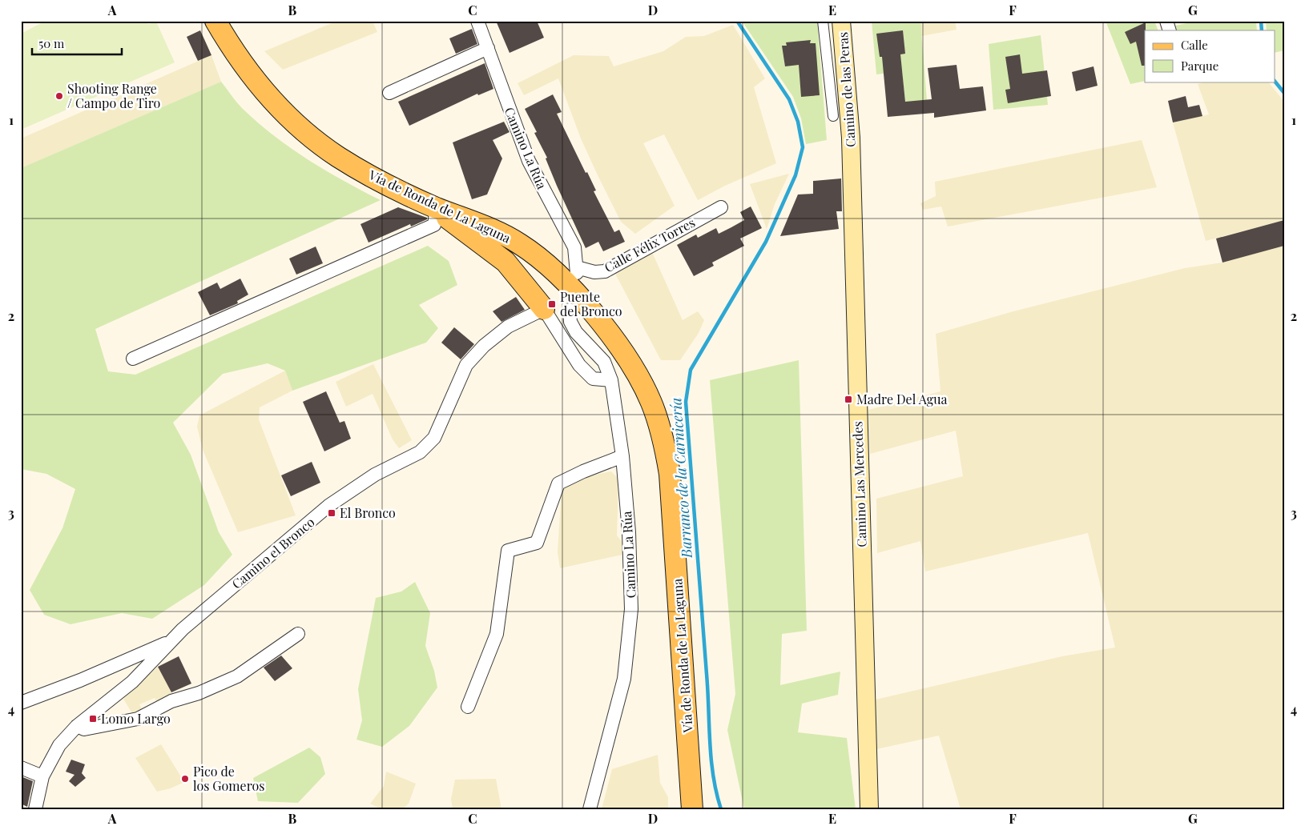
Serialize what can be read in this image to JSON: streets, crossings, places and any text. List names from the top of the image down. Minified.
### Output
{"streets":{"main road":["Camino de las Peras","Vía de Ronda de La Laguna","Camino Las Mercedes"],"street":["Camino La Rúa","Calle Félix Torres","Camino el Bronco"]},"crossings":[["Camino de las Peras","Camino Las Mercedes"],["Camino La Rúa","Calle Félix Torres"]],"water":["Barranco de la Carnicería"],"places":{"other":["Shooting Range / Campo de Tiro","Pico de los Gomeros"],"transit":["Puente del Bronco","Madre Del Agua","El Bronco","Lomo Largo"]},"legend":["Calle","Parque"],"scale_bar":"50 m","grid":{"columns":["A","B","C","D","E","F","G"],"rows":["1","2","3","4"]}}
